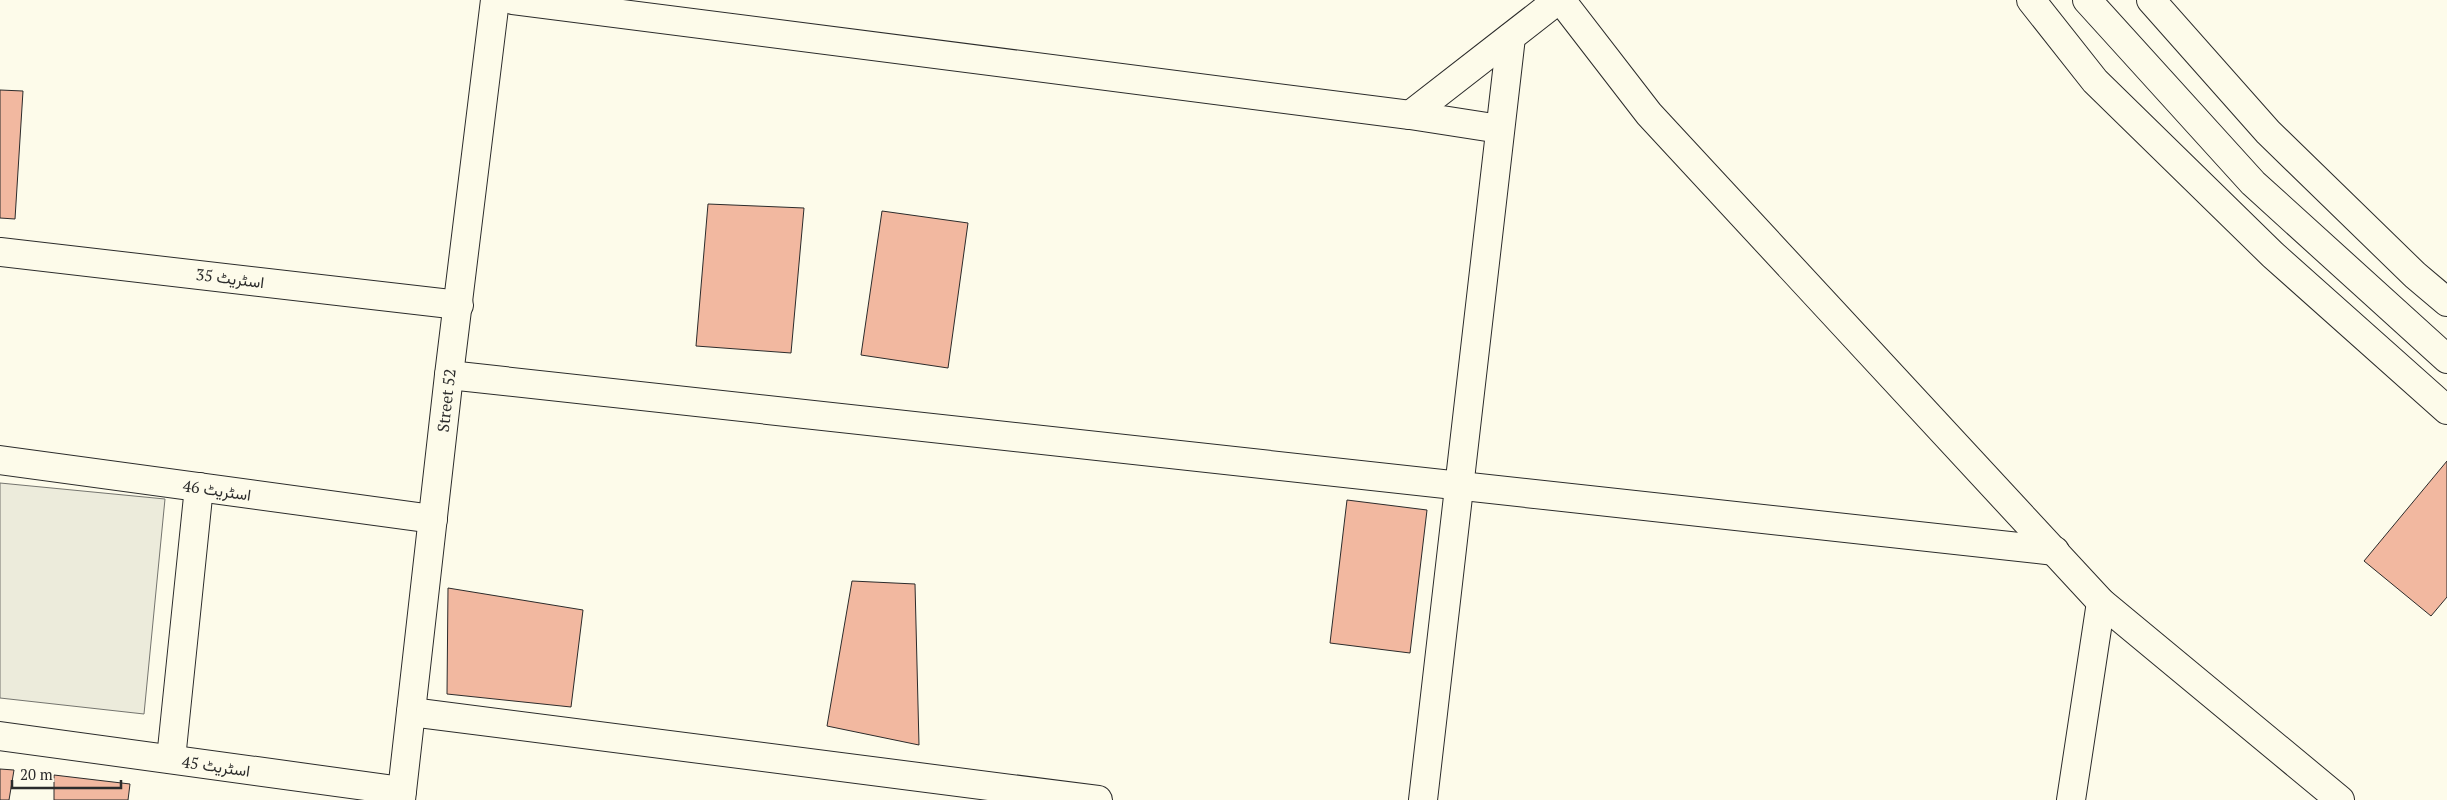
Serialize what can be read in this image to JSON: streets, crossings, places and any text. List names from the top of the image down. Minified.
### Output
{"streets":{"street":["اسٹریٹ 35","Street 52","اسٹریٹ 46","اسٹریٹ 45"]},"crossings":[["اسٹریٹ 35","Street 52"],["Street 52","اسٹریٹ 46"],["Street 52","اسٹریٹ 45"]],"scale_bar":"20 m"}
